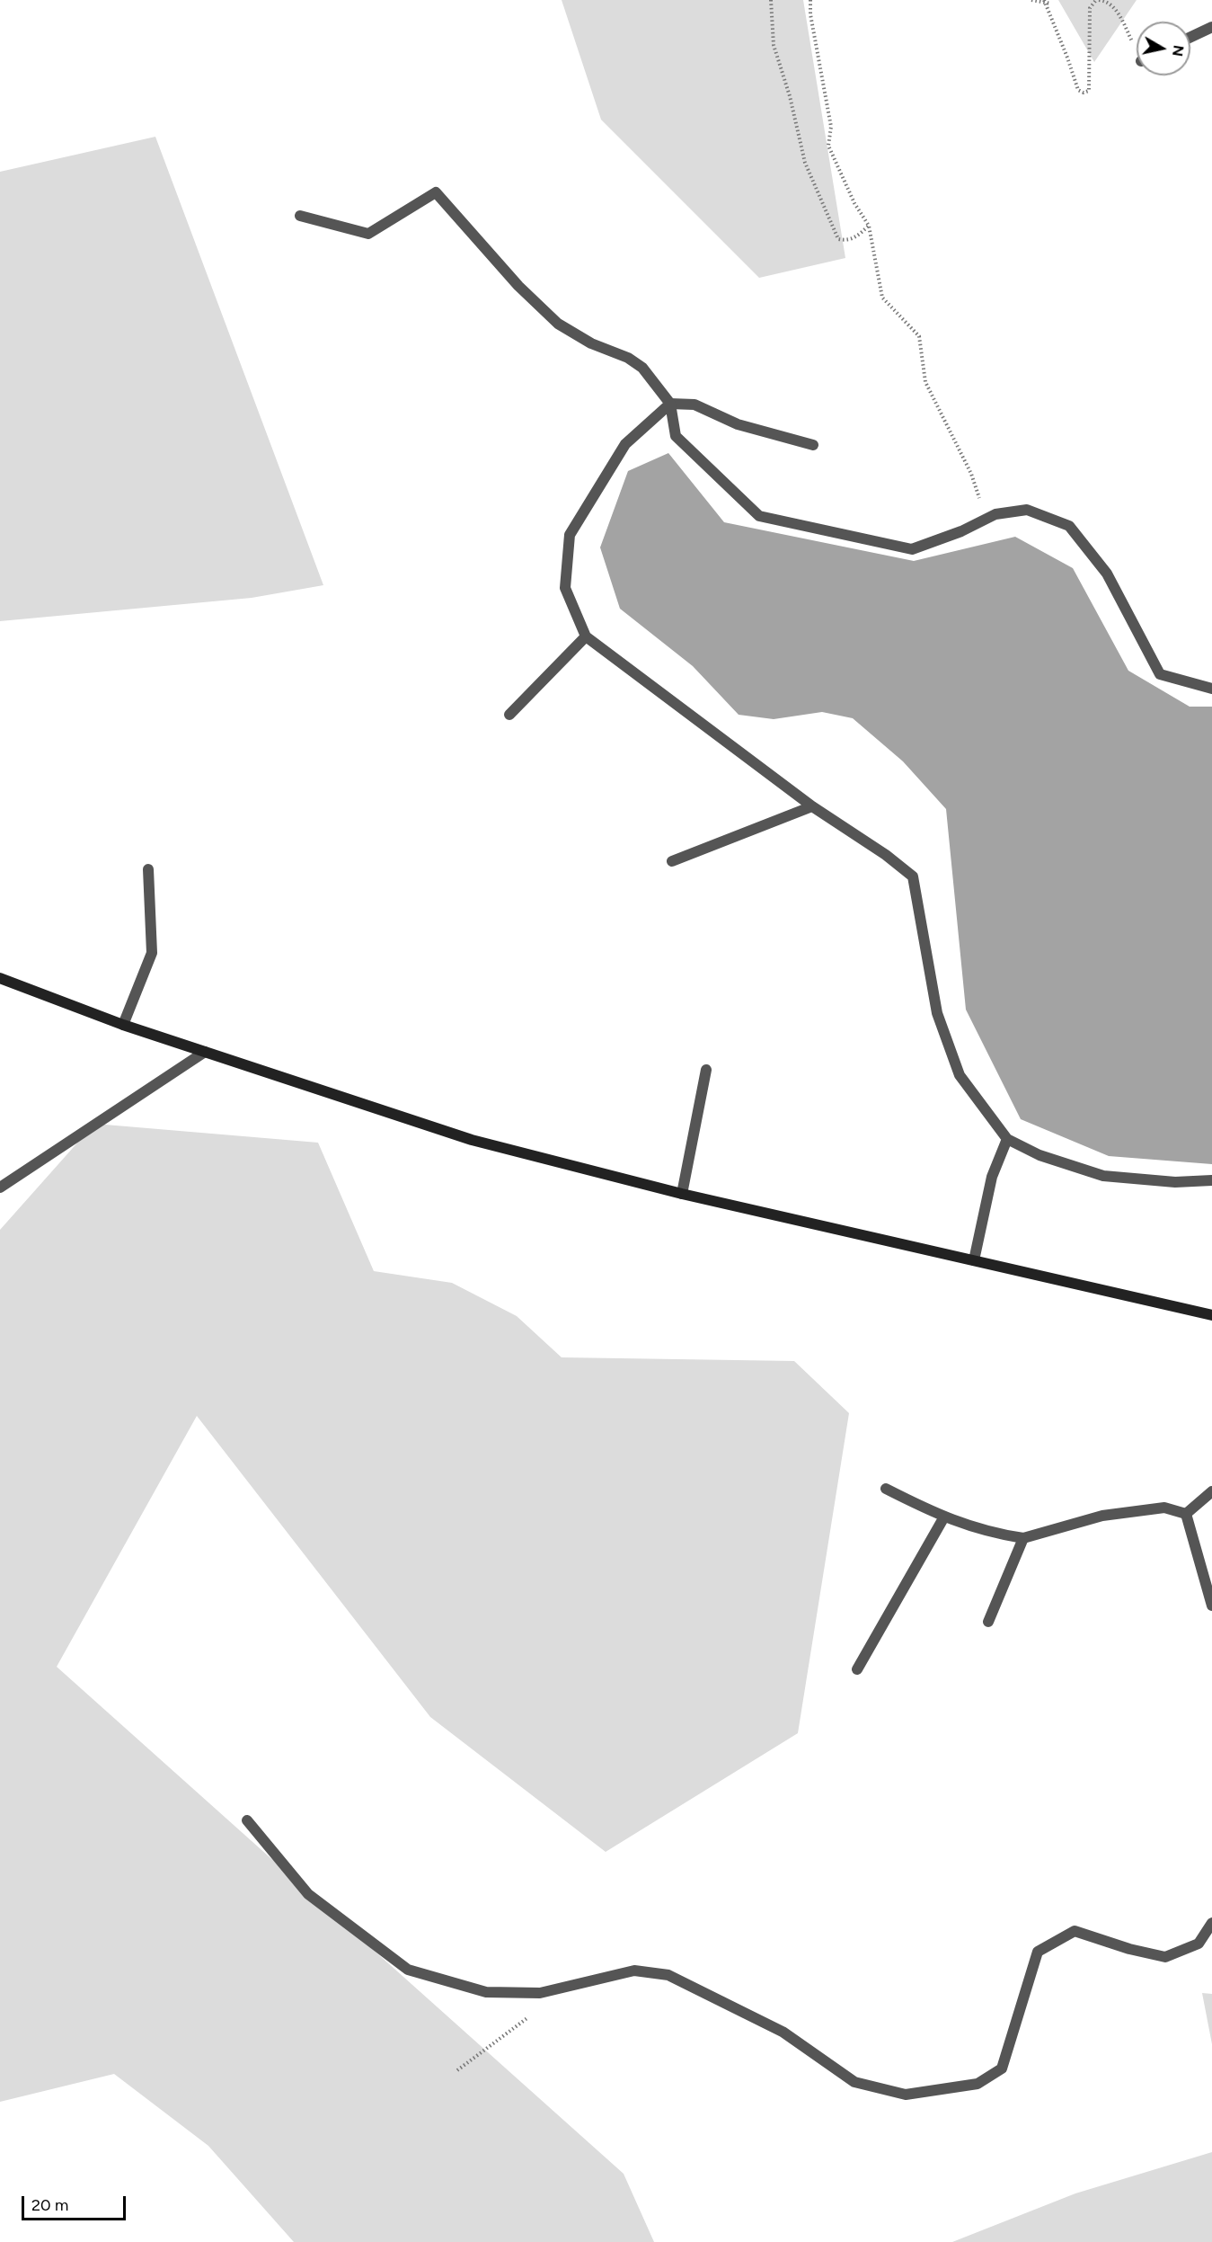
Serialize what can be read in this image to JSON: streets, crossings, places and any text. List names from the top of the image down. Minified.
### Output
{"scale_bar":"20 m","north":"right"}
